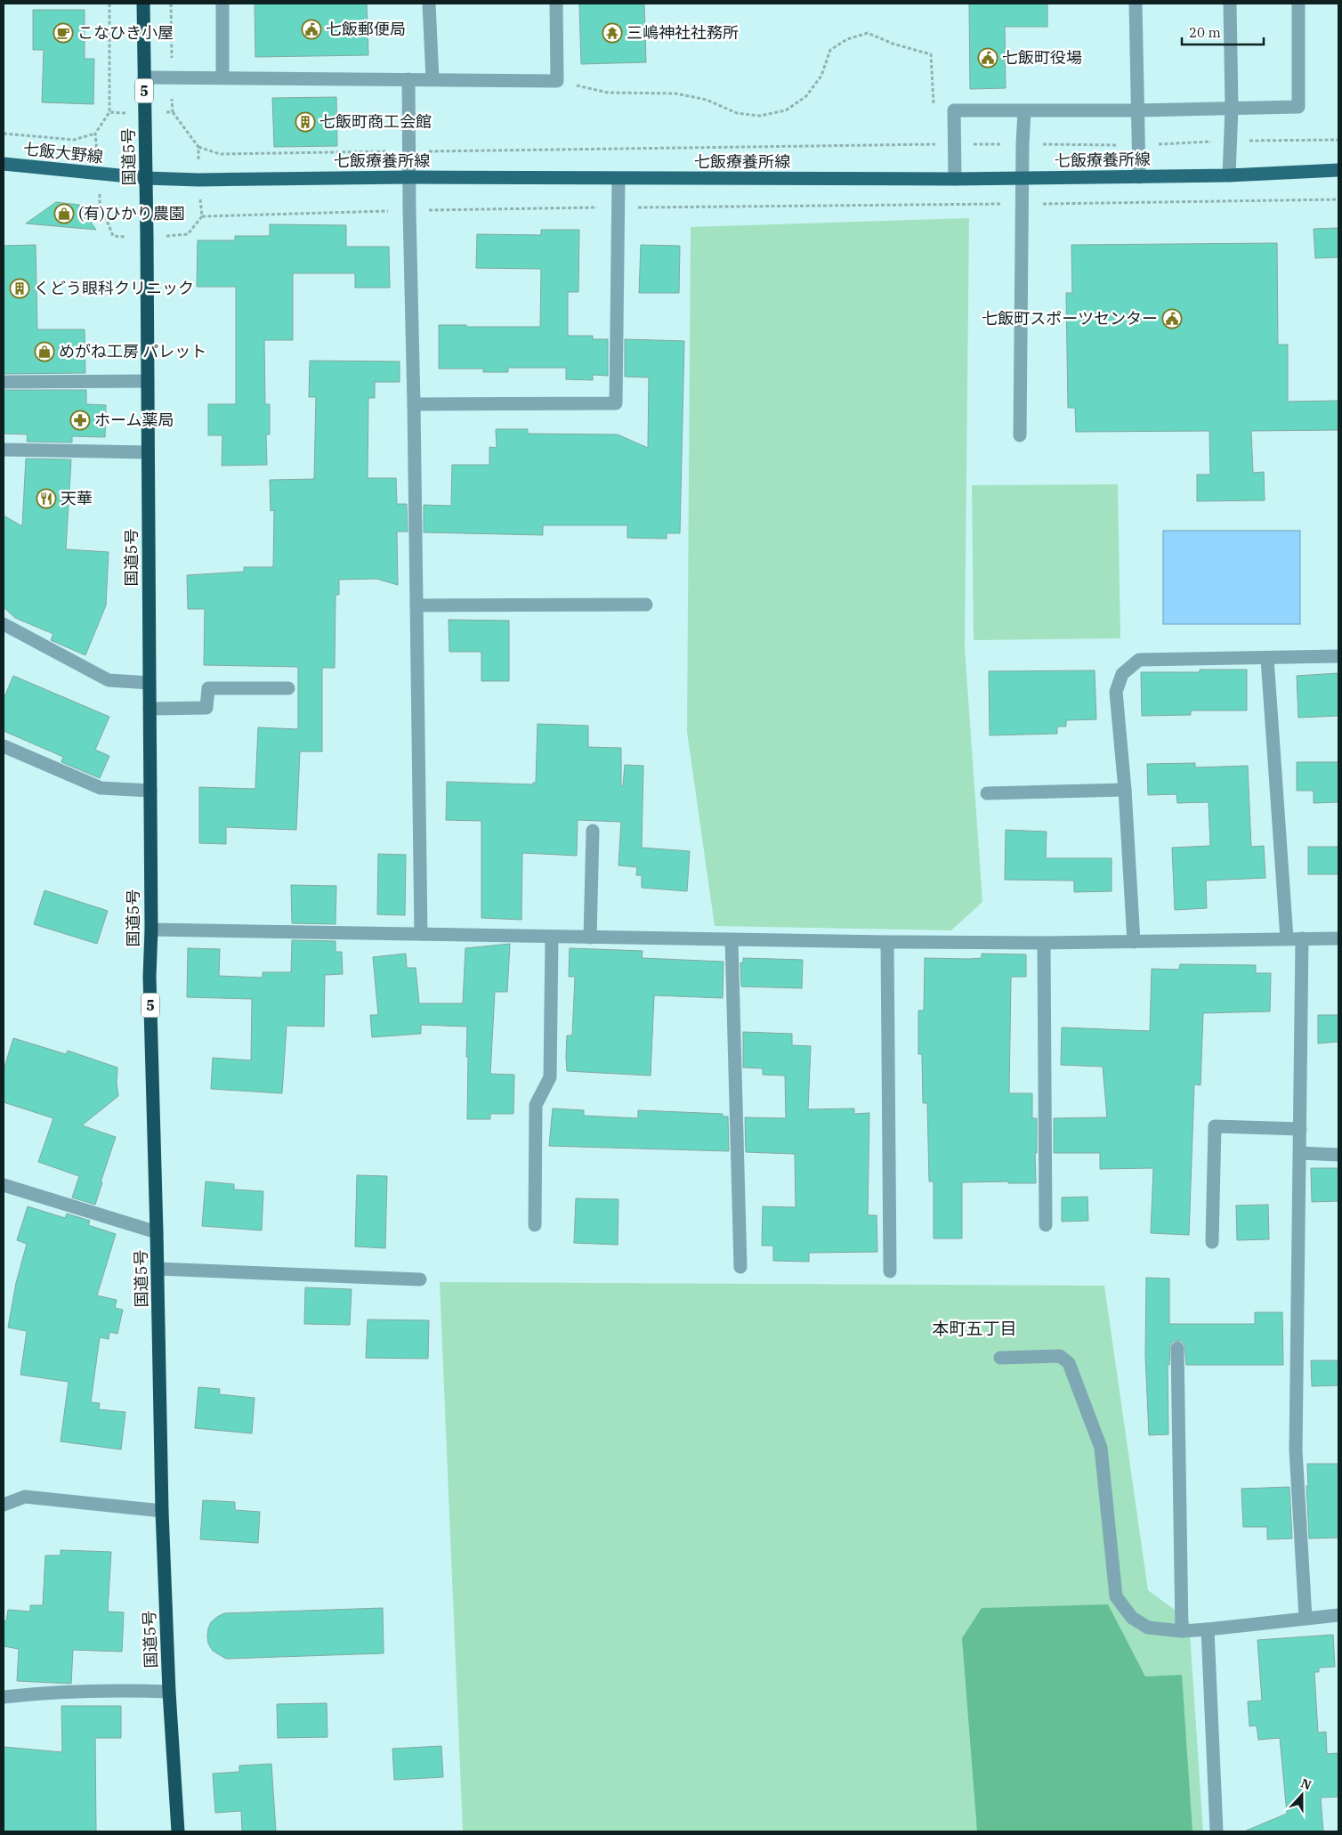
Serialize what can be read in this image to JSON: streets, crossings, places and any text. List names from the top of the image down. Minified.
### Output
{"streets":{"highway":["5","国道5号"],"main road":["七飯大野線","七飯療養所線"]},"crossings":[["七飯大野線","国道5号"],["七飯大野線","七飯療養所線"],["国道5号","七飯療養所線"]],"districts":["本町五丁目"],"places":{"public building":["七飯郵便局","七飯町役場","七飯町スポーツセンター"],"cafe":["こなひき小屋"],"temple":["三嶋神社社務所"],"building":["七飯町商工会館","くどう眼科クリニック"],"shop":["(有)ひかり農園","めがね工房 パレット"],"pharmacy":["ホーム薬局"],"restaurant":["天華"]},"scale_bar":"20 m","north":"top"}
